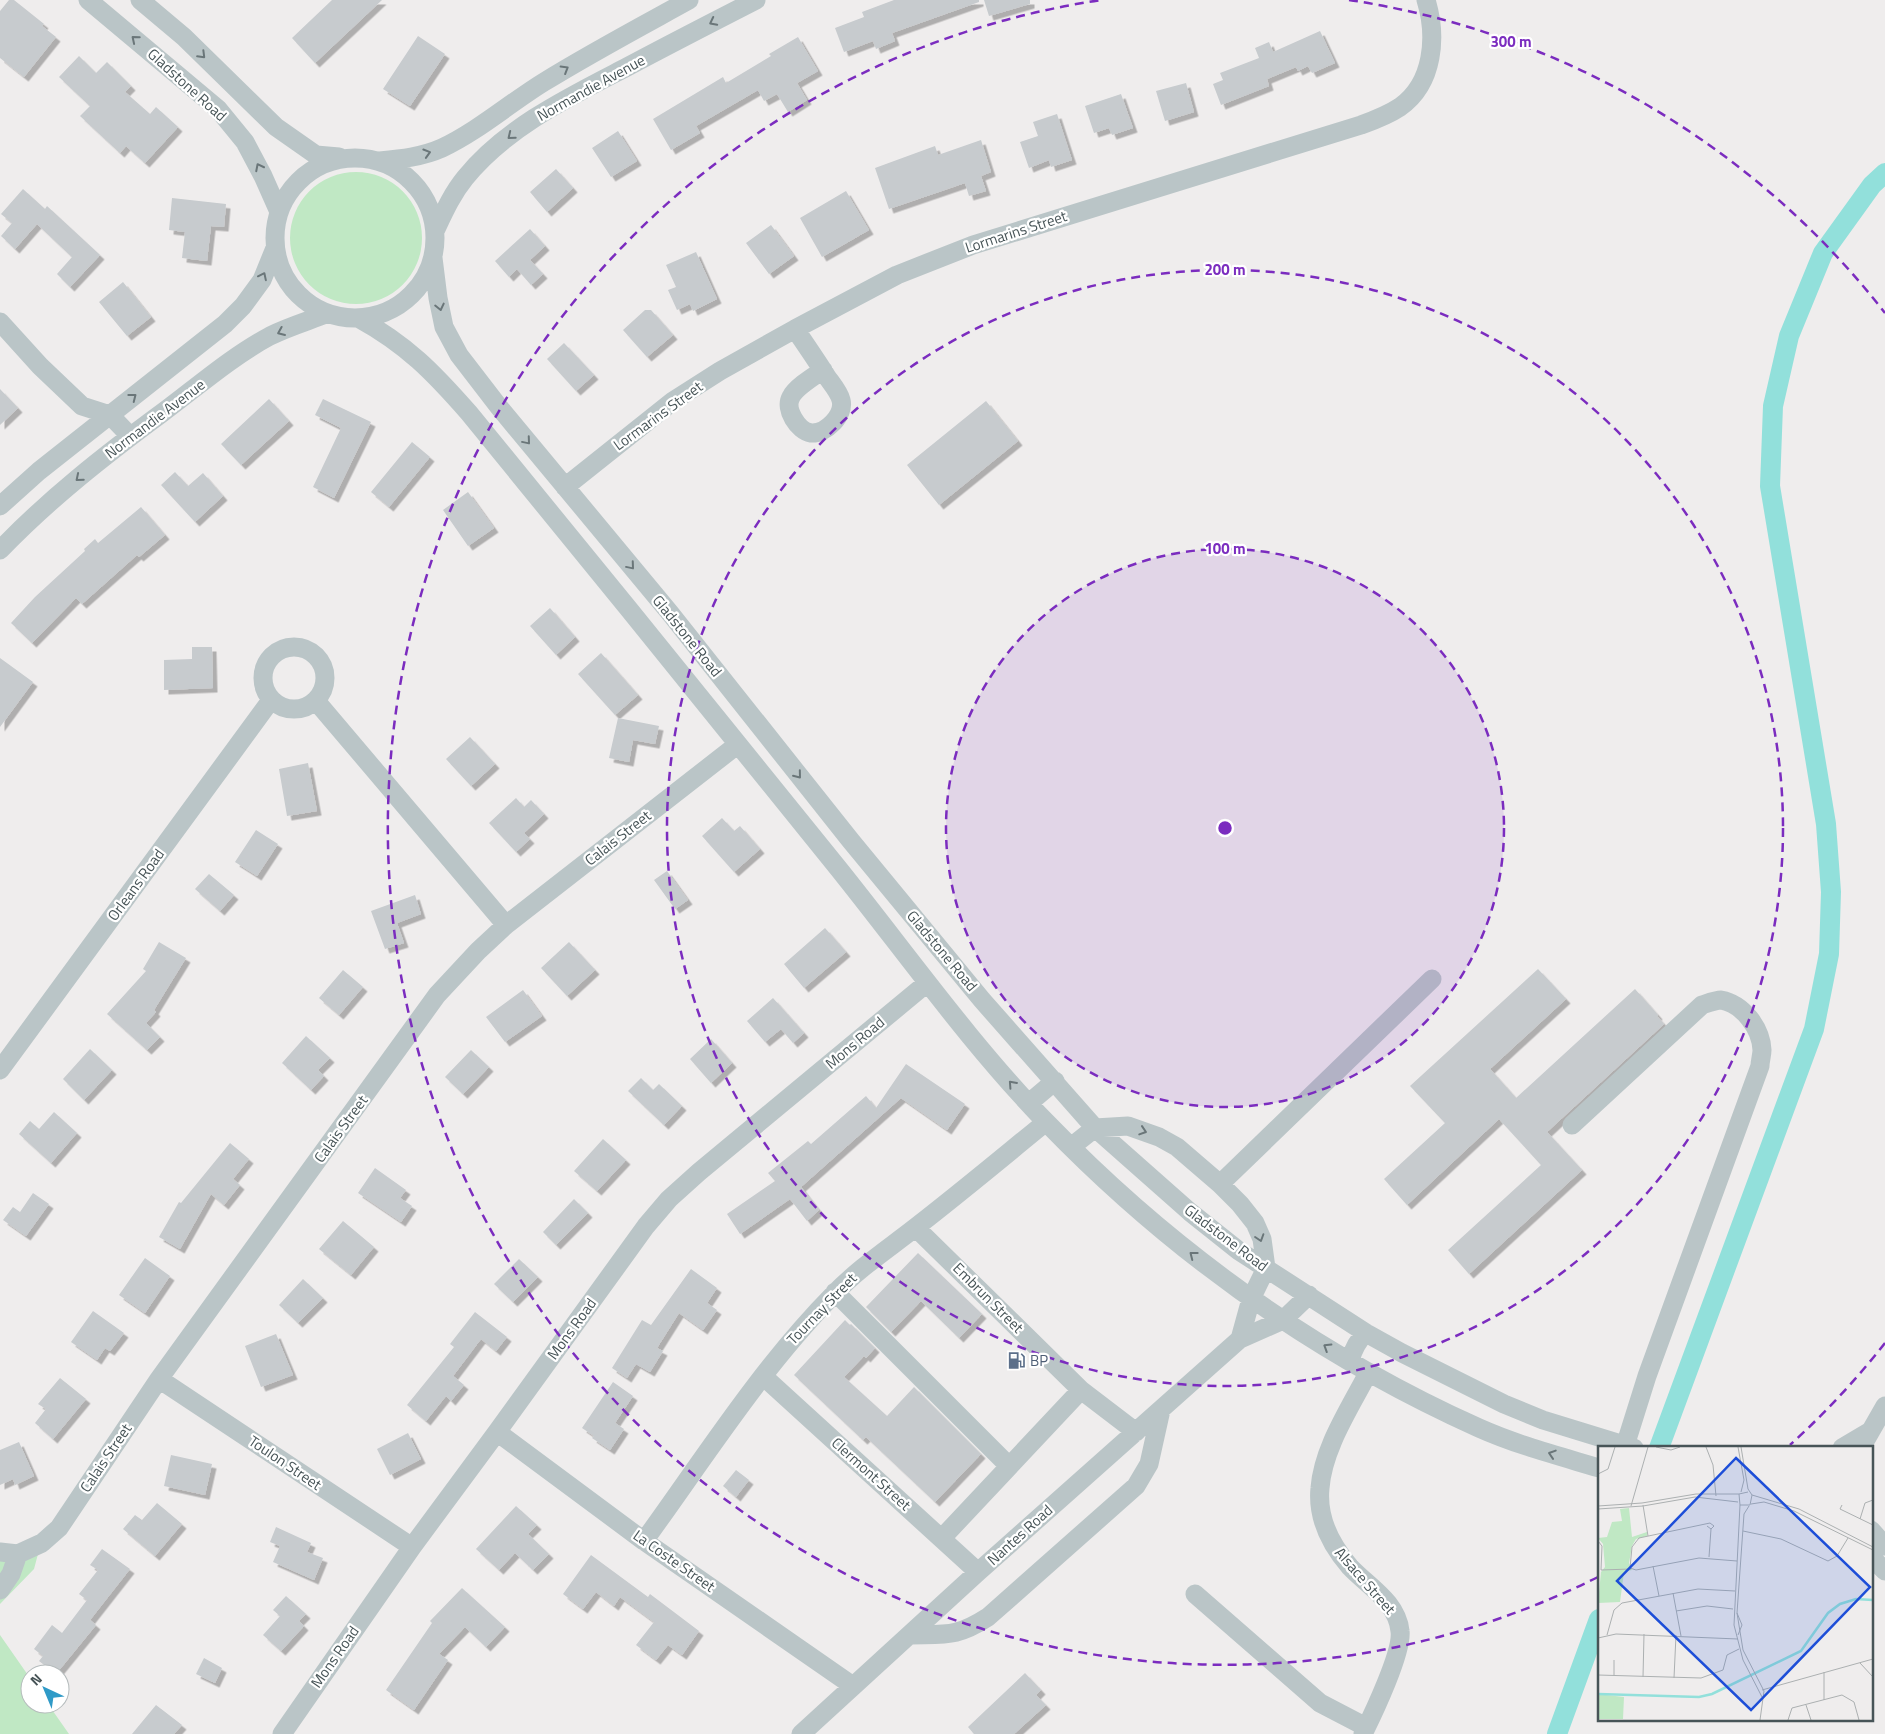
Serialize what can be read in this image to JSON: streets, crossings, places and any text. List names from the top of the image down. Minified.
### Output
{"streets":{"street":["Gladstone Road","Normandie Avenue","Lormarins Street","Calais Street","Orleans Road","Mons Road","Embrun Street","Tournay Street","Toulon Street","Clermont Street","Nantes Road","La Coste Street","Alsace Street"]},"crossings":[["Gladstone Road","Normandie Avenue"],["Gladstone Road","Lormarins Street"],["Gladstone Road","Calais Street"],["Gladstone Road","Mons Road"],["Gladstone Road","Tournay Street"],["Gladstone Road","Nantes Road"],["Gladstone Road","Alsace Street"],["Calais Street","Toulon Street"],["Mons Road","Toulon Street"],["Mons Road","La Coste Street"],["Embrun Street","Tournay Street"],["Embrun Street","Nantes Road"],["Tournay Street","Clermont Street"],["Tournay Street","La Coste Street"],["Clermont Street","Nantes Road"],["Nantes Road","La Coste Street"]],"places":{"fuel station":["BP"]},"north":"top left","rings":["300 m","200 m","100 m"]}
